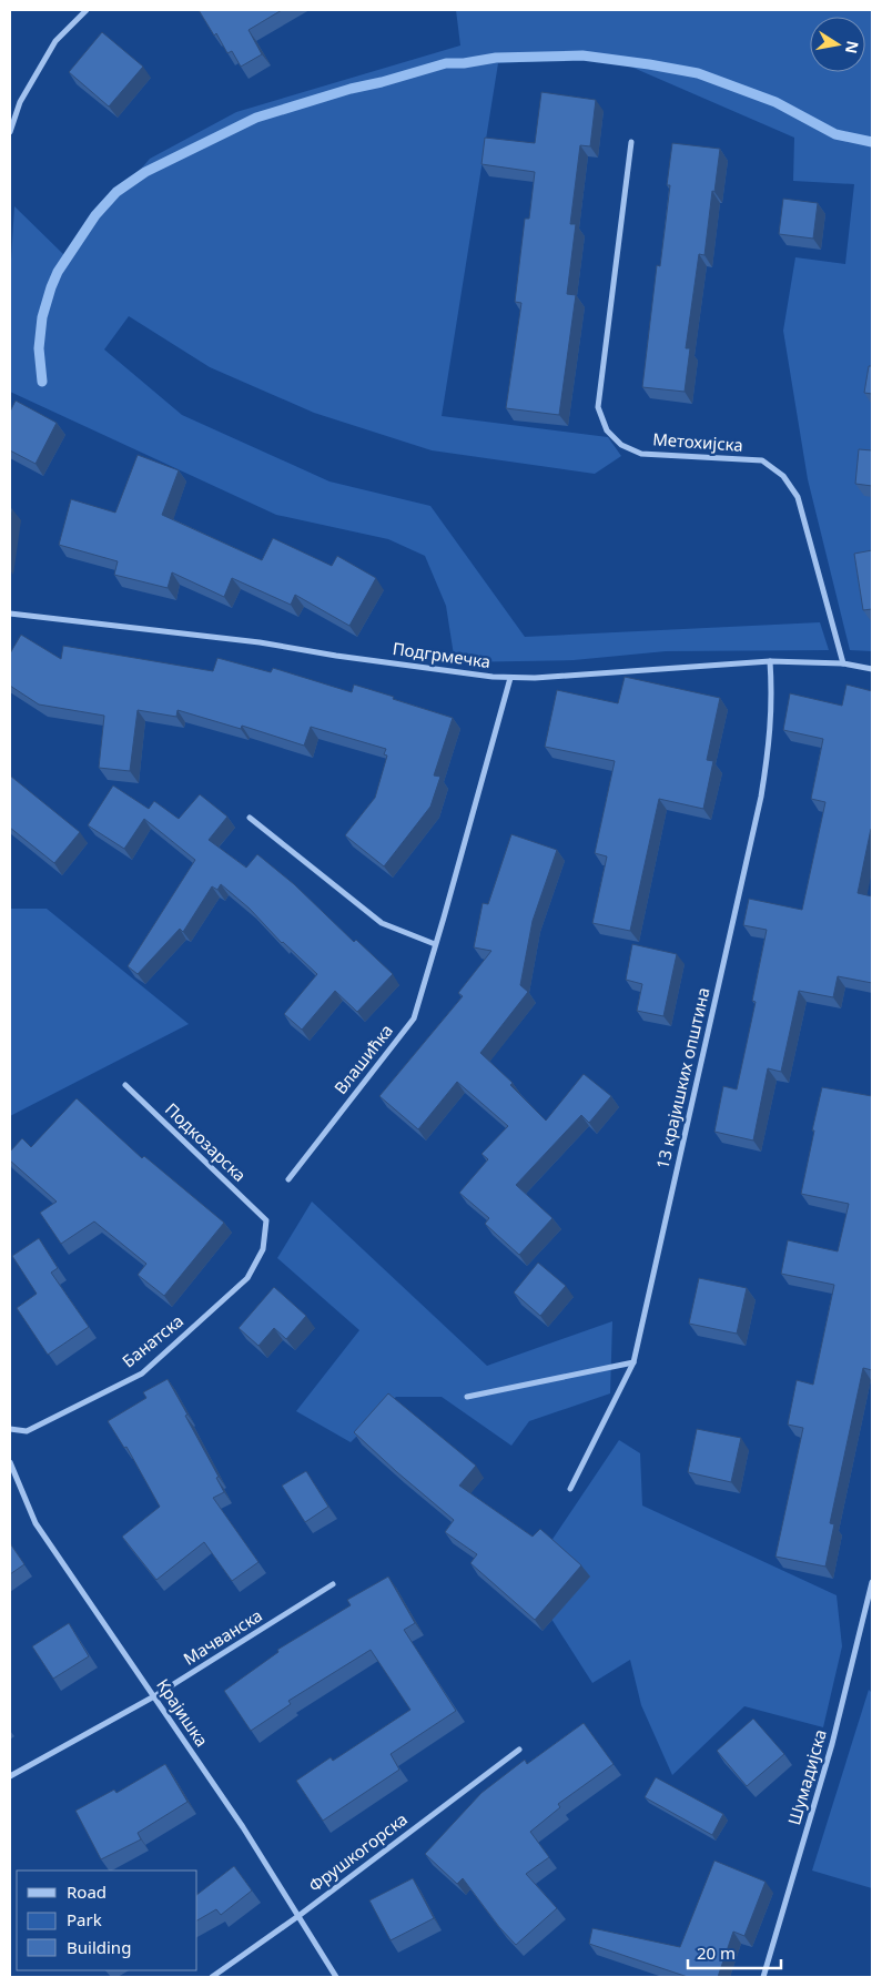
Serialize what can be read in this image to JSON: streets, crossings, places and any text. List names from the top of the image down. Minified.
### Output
{"streets":{"street":["Метохијска","Подгрмечка","Влашићка","13 крајишких општина","Подкозарска","Банатска","Мачванска","Крајишка","Шумадијска","Фрушкогорска"]},"crossings":[["Метохијска","Подгрмечка"],["Подгрмечка","Влашићка"],["Подгрмечка","13 крајишких општина"],["Подкозарска","Банатска"],["Мачванска","Крајишка"],["Крајишка","Фрушкогорска"]],"legend":["Road","Park","Building"],"scale_bar":"20 m","north":"right"}
